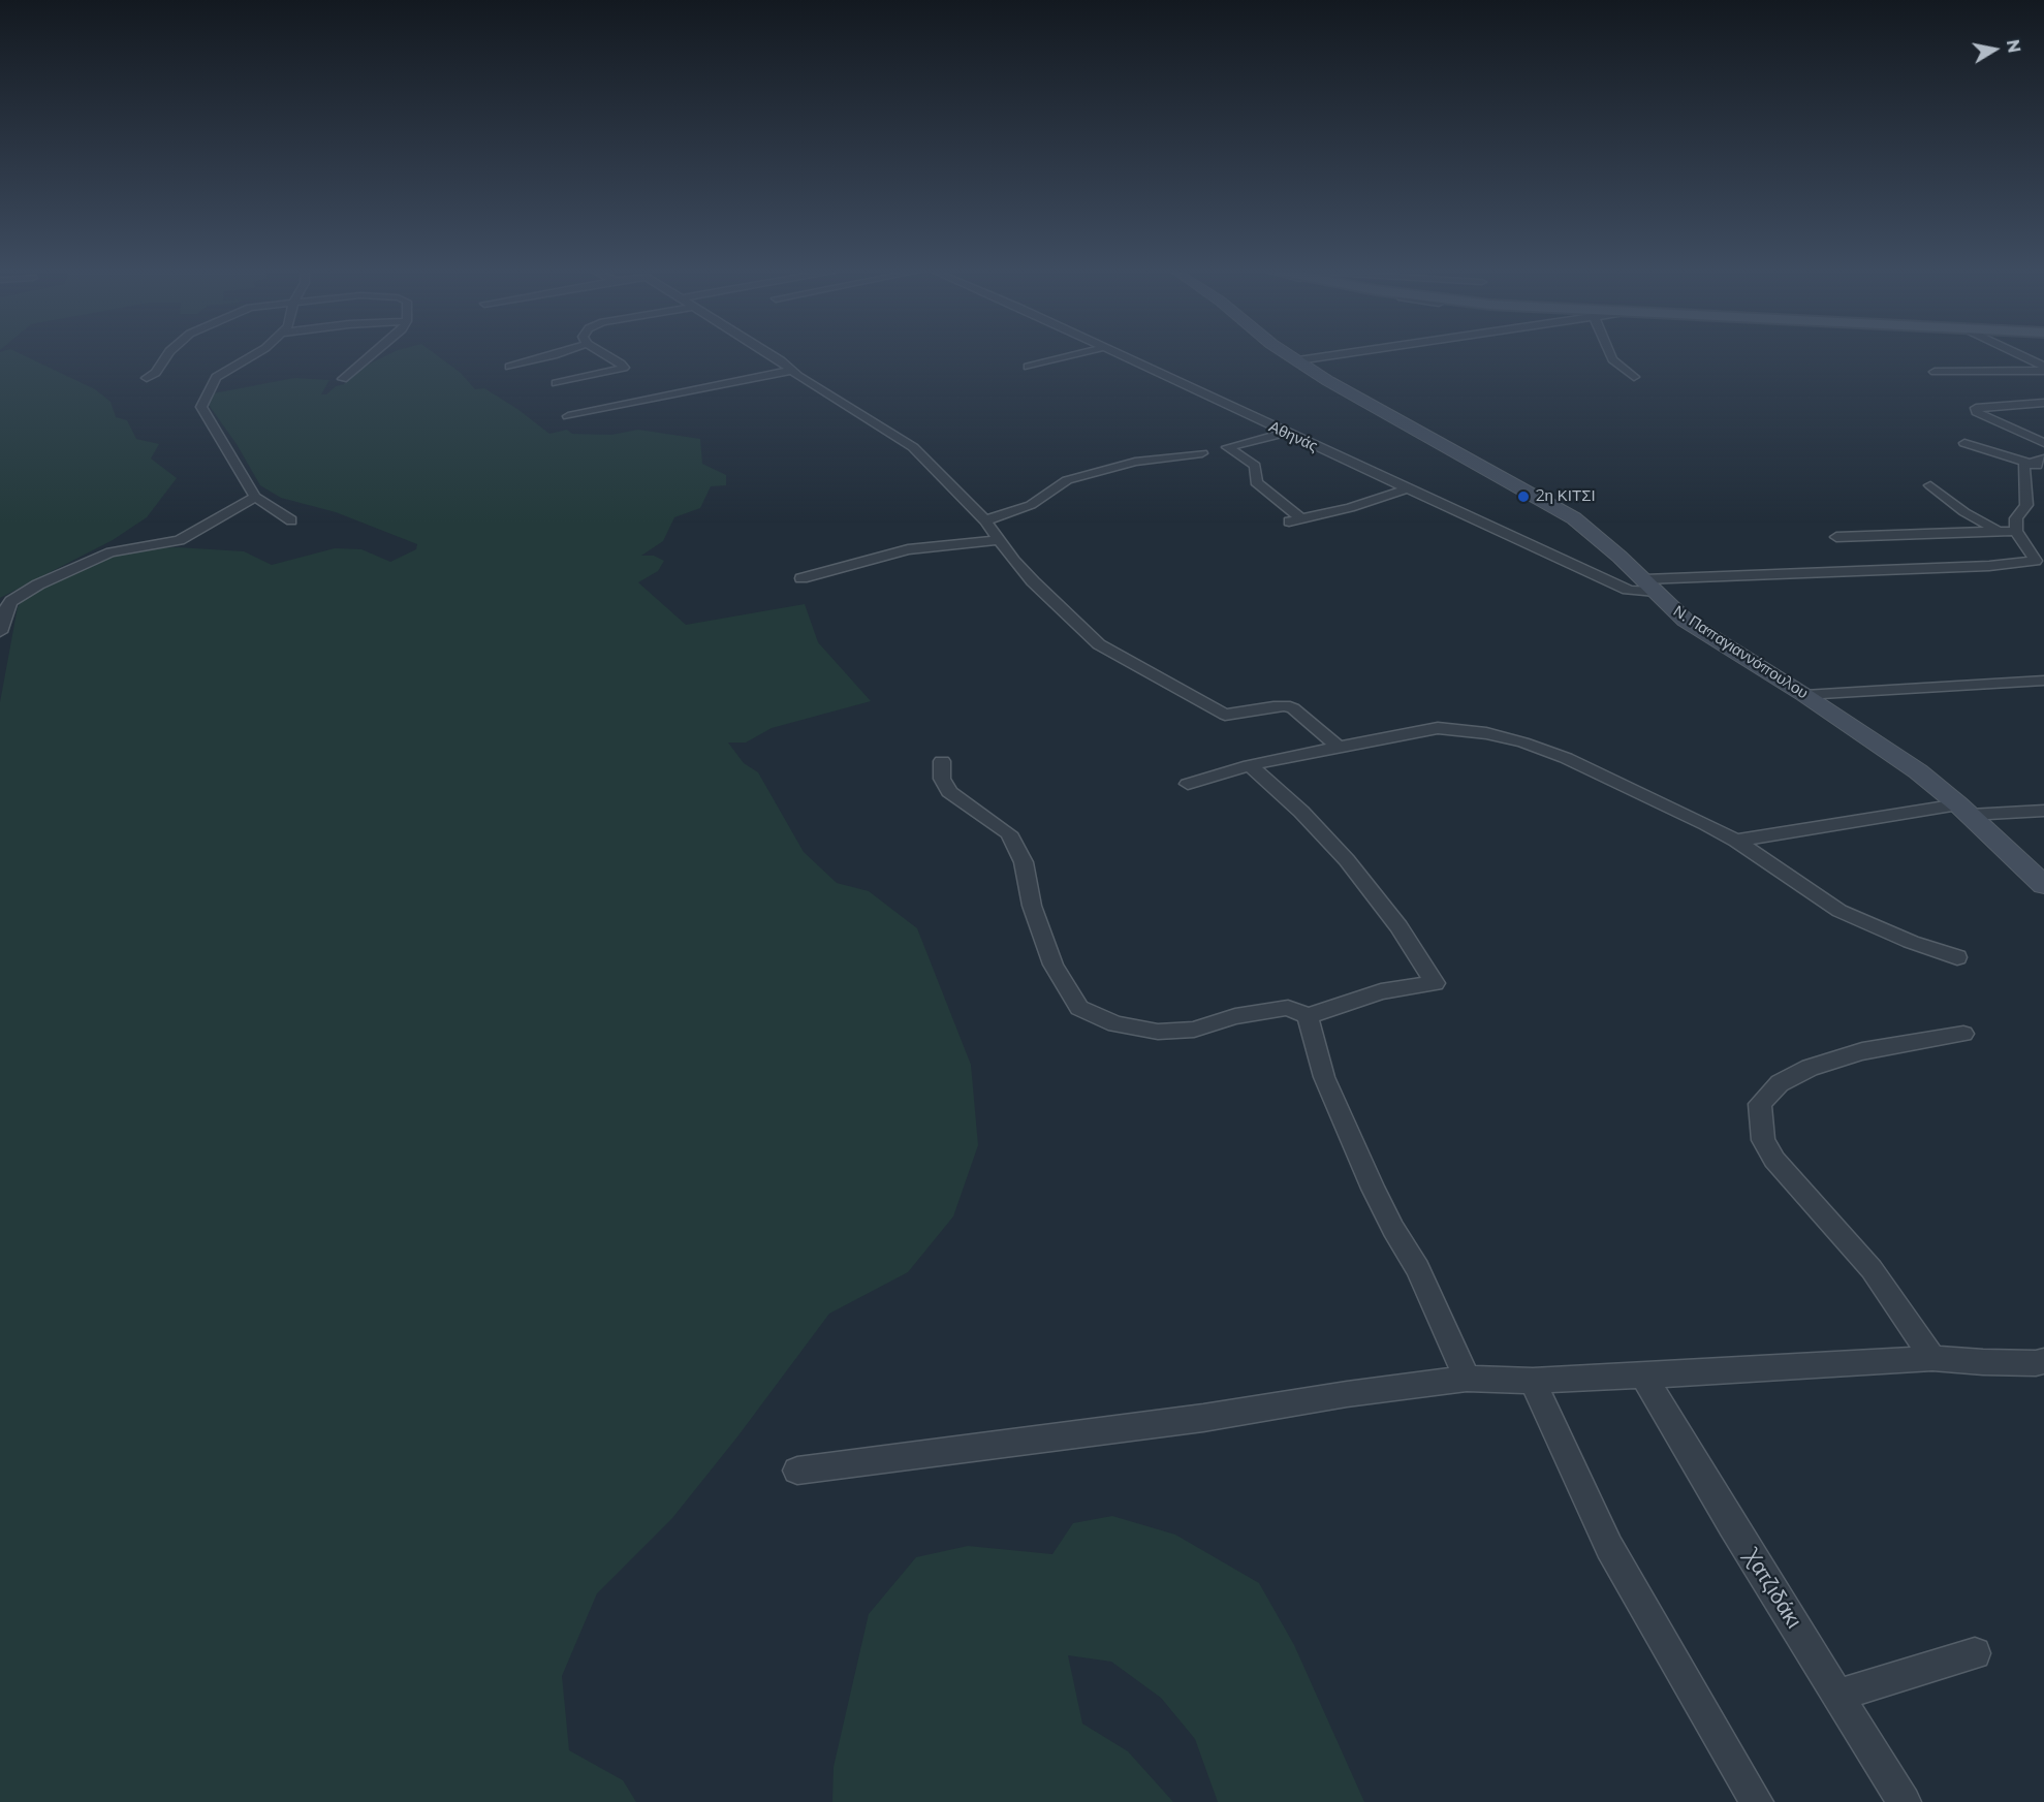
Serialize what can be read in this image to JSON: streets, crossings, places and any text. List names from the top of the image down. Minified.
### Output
{"streets":{"street":["Αθηνάς","Ν. Παπαγιαννόπουλου","Χατζιδάκι"]},"crossings":[["Αθηνάς","Ν. Παπαγιαννόπουλου"]],"places":["2η ΚΙΤΣΙ"],"north":"right"}
